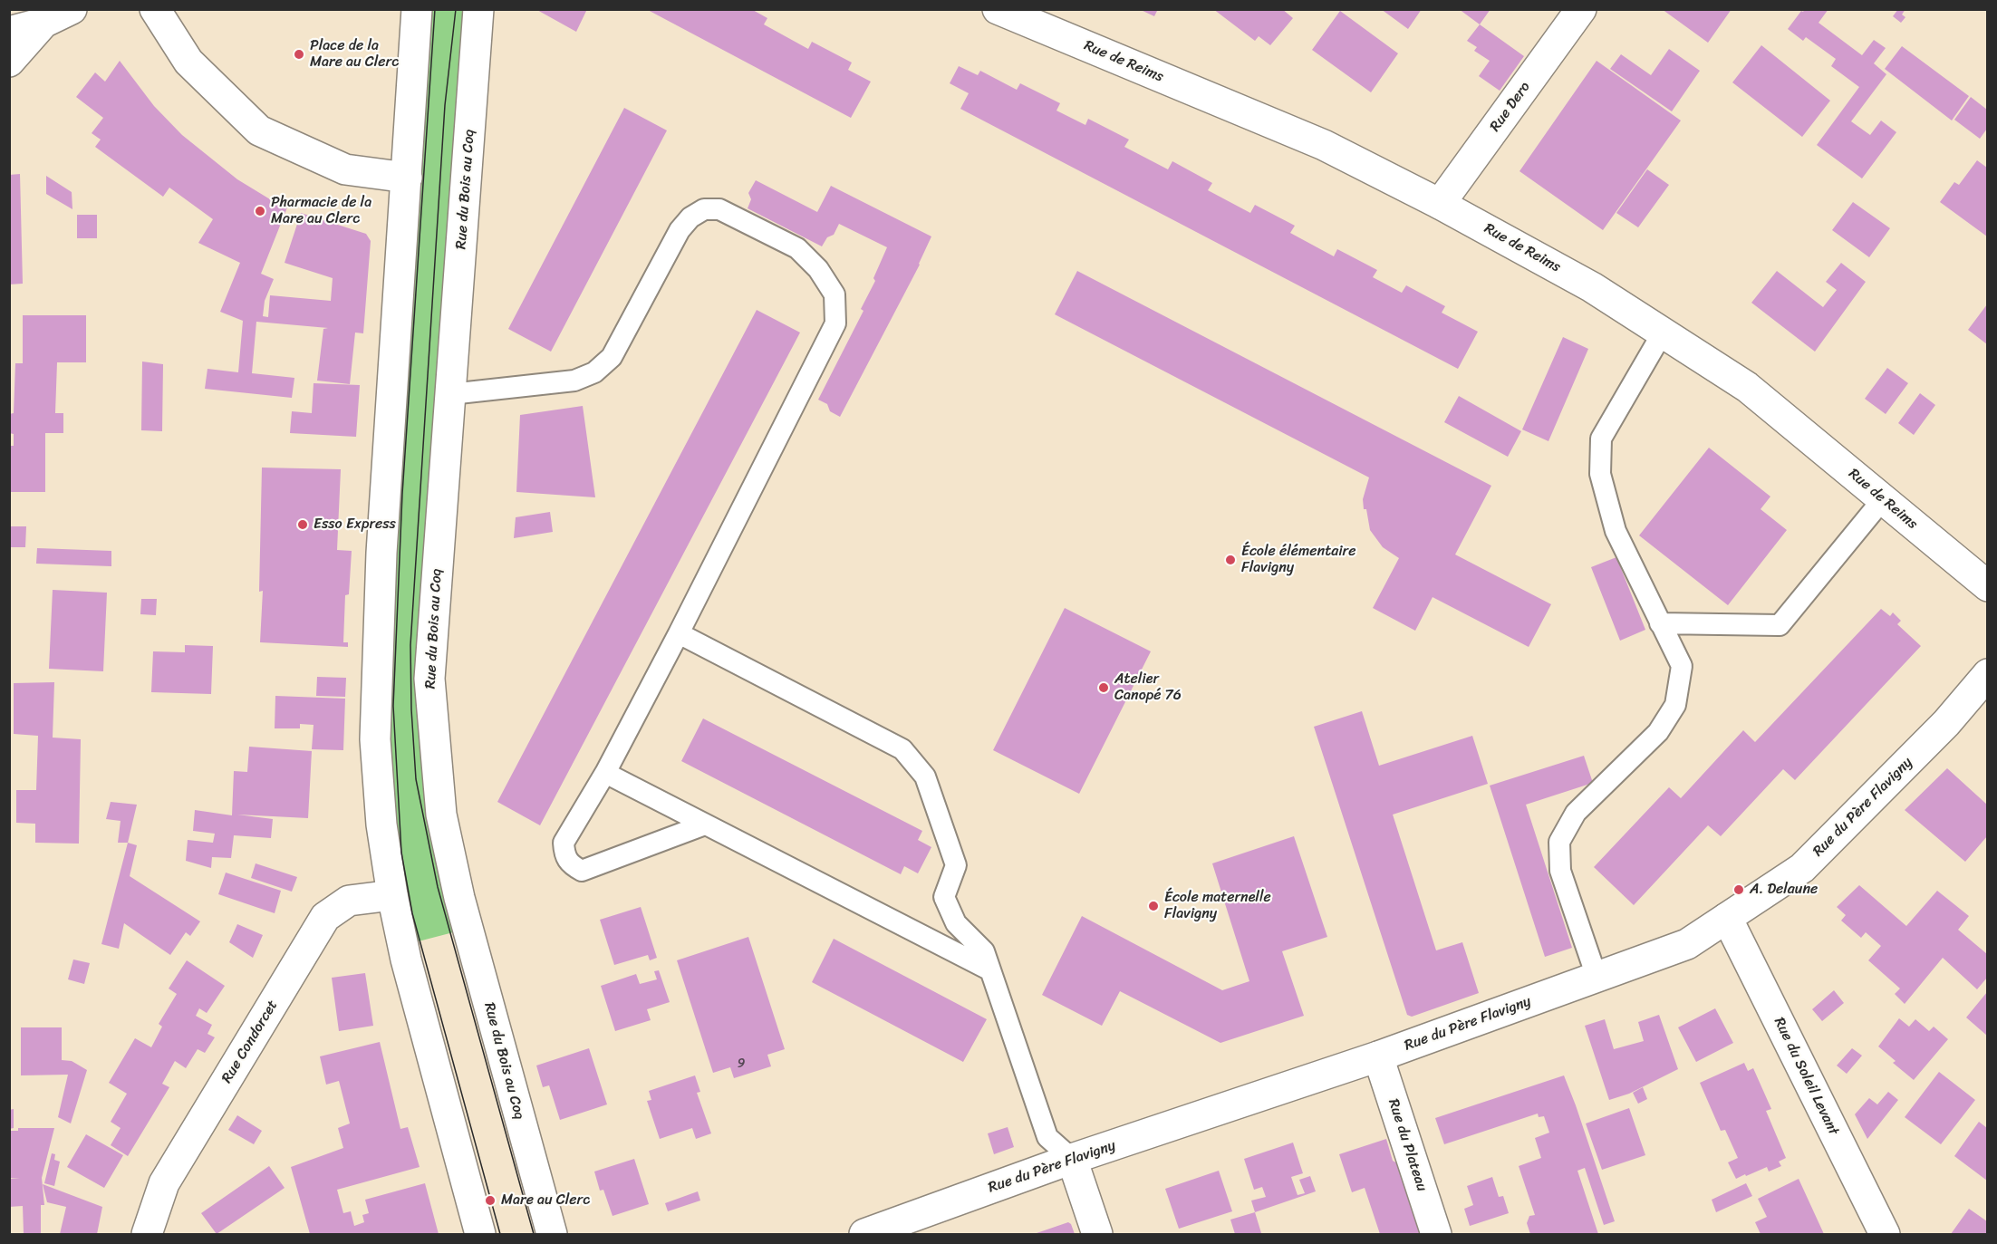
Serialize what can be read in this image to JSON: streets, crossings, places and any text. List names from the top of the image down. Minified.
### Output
{"streets":{"street":["Rue de Reims","Rue Dero","Rue du Bois au Coq","Rue du Père Flavigny","Rue Condorcet","Rue du Soleil Levant","Rue du Plateau"]},"crossings":[["Rue de Reims","Rue Dero"],["Rue du Père Flavigny","Rue du Soleil Levant"],["Rue du Père Flavigny","Rue du Plateau"]],"places":["Place de la Mare au Clerc","Pharmacie de la Mare au Clerc","Esso Express","École élémentaire Flavigny","Atelier Canopé 76","A. Delaune","École maternelle Flavigny","Mare au Clerc"],"house_numbers":["9"]}
